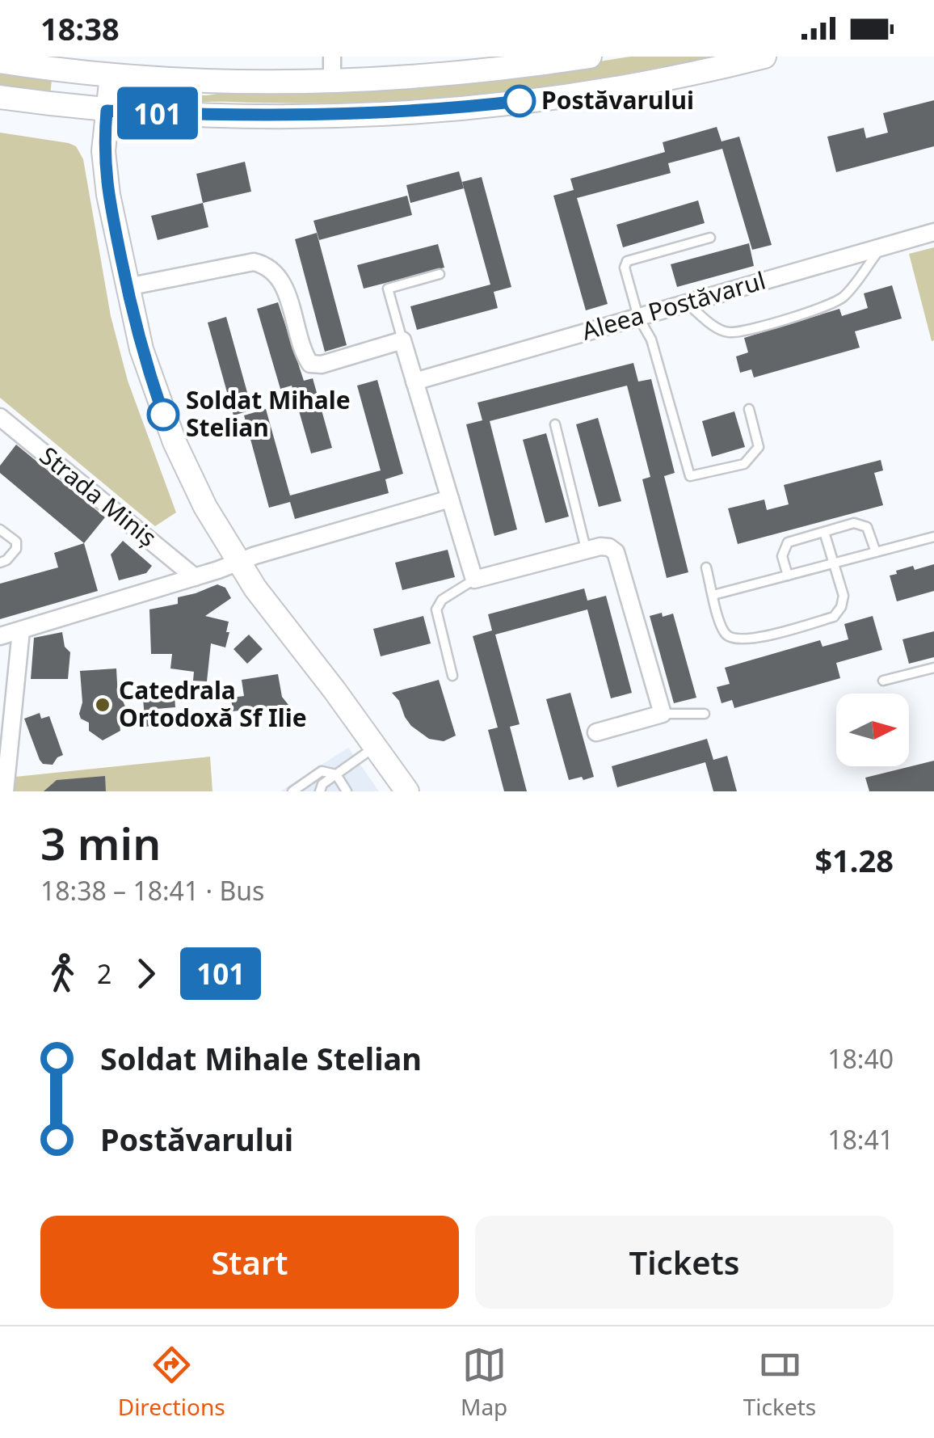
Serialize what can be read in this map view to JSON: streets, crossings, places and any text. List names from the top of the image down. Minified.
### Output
{"streets":{"street":["Aleea Postăvarul","Strada Miniș"]},"places":["Postăvarului","Soldat Mihale Stelian","Catedrala Ortodoxă Sf Ilie"],"lines":["bus line 101"],"north":"right","page":{"status":"18:38","on_map":"101","heading":["3 min","18:38 – 18:41 · Bus","$1.28"],"legs":["2","101"],"list":[{"name":"Soldat Mihale Stelian","value":"18:40"},{"name":"Postăvarului","value":"18:41"}],"buttons":["Start","Tickets"],"tabs":["Directions","Map","Tickets"]}}
